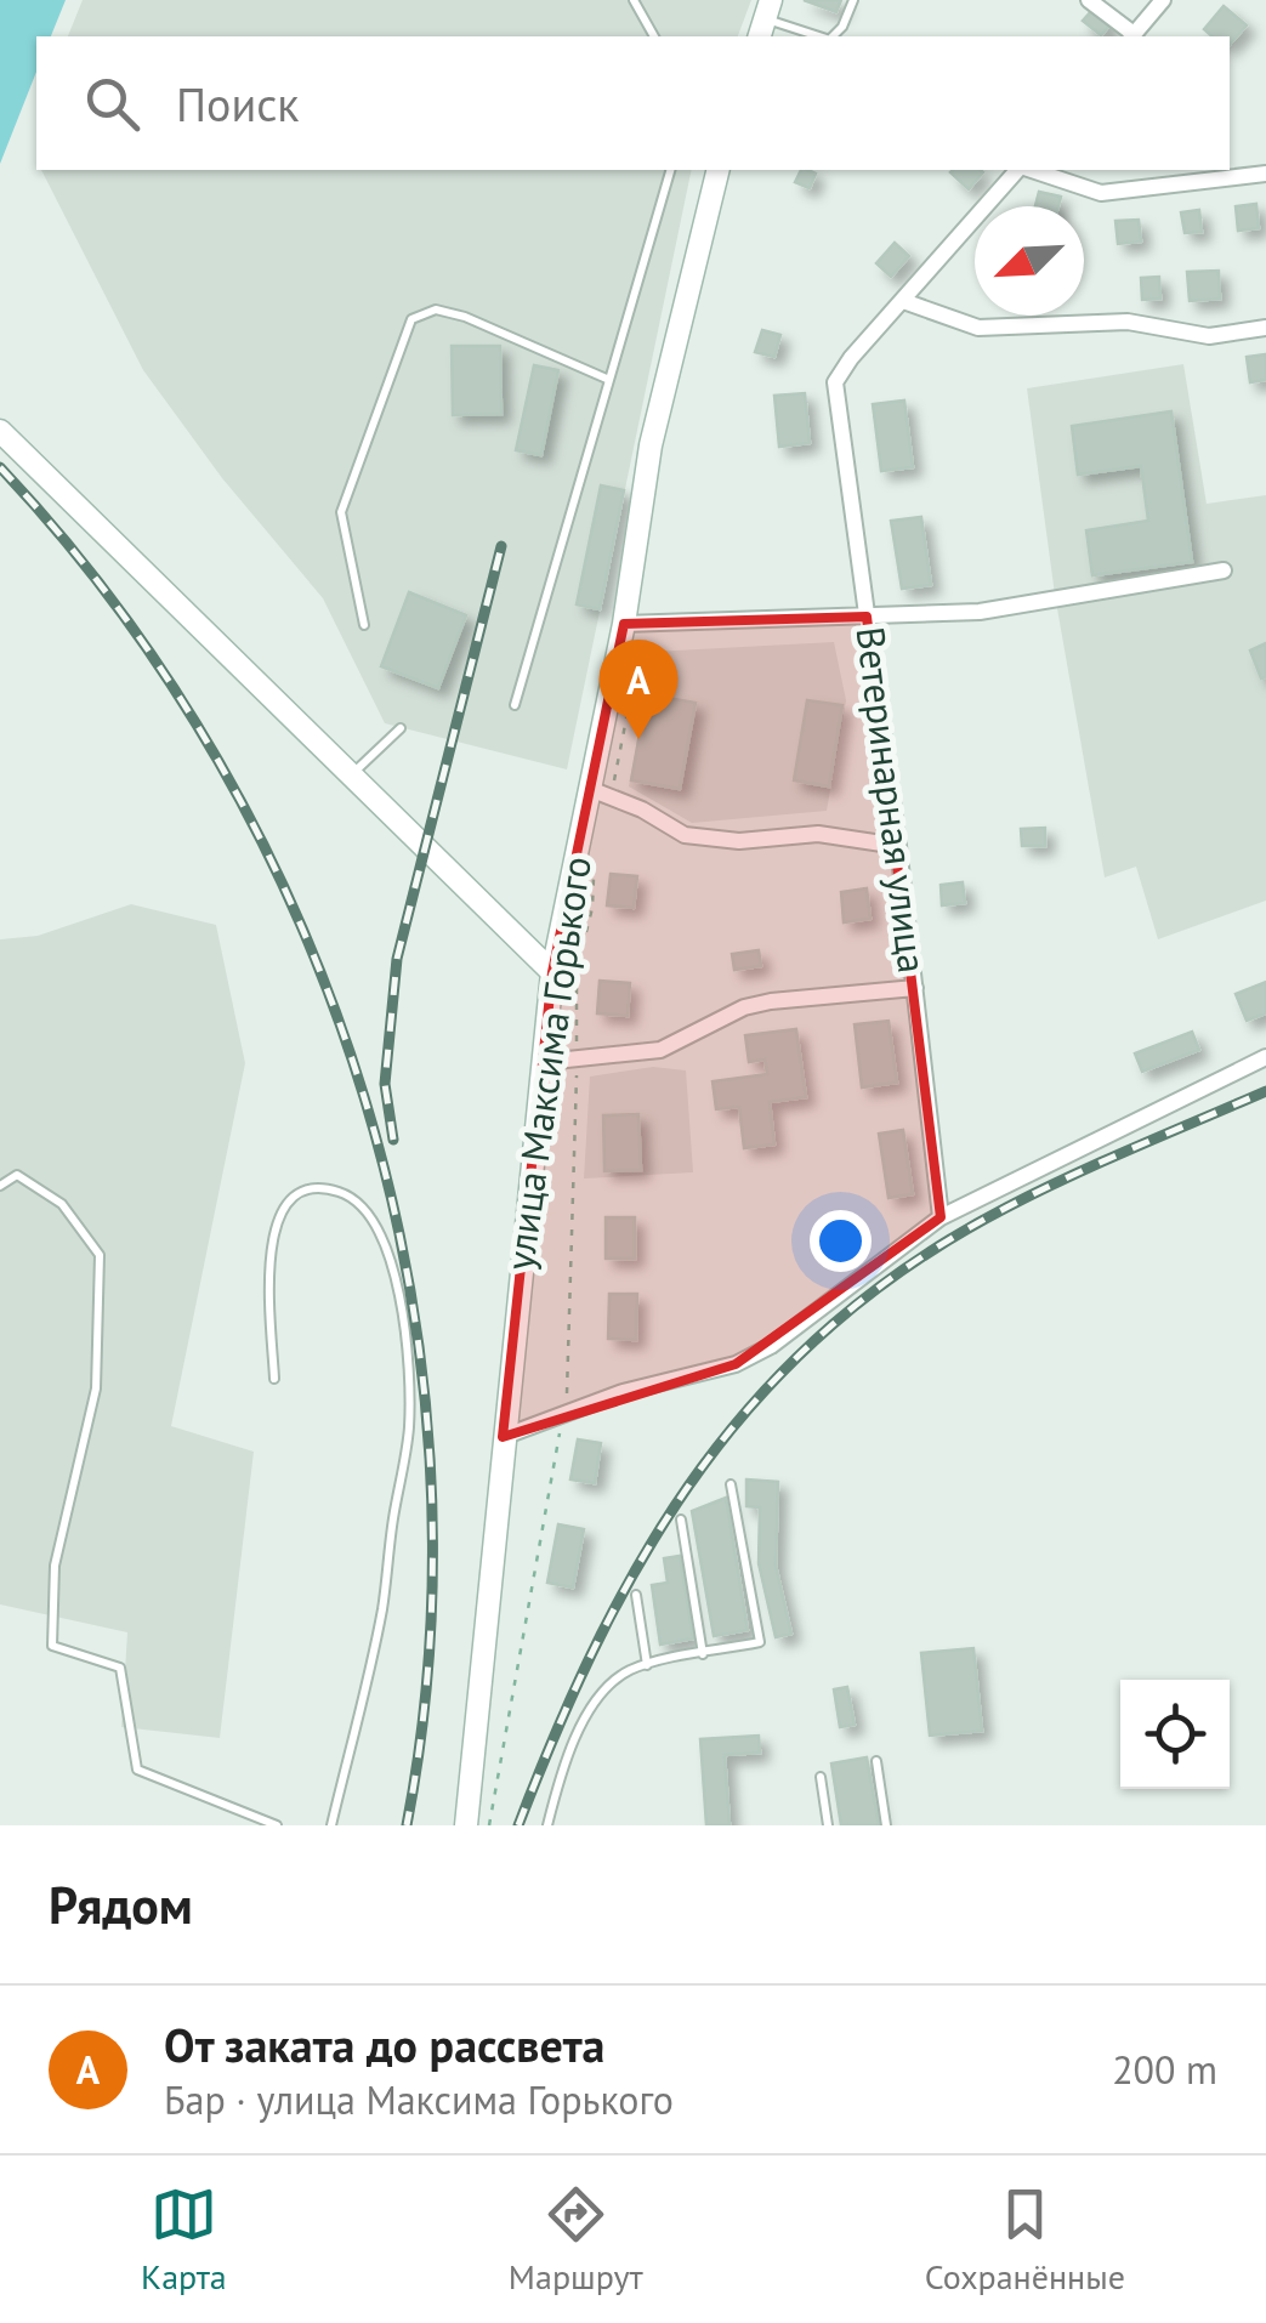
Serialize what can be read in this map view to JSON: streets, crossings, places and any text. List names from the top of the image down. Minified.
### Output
{"streets":{"street":["Ветеринарная улица","улица Максима Горького"]},"north":"bottom left","page":{"search":"Поиск","pins":"A","heading":"Рядом","list":[{"mark":"A","name":"От заката до рассвета","note":"Бар · улица Максима Горького","value":"200 m"}],"nav":["Карта","Маршрут","Сохранённые"]}}
